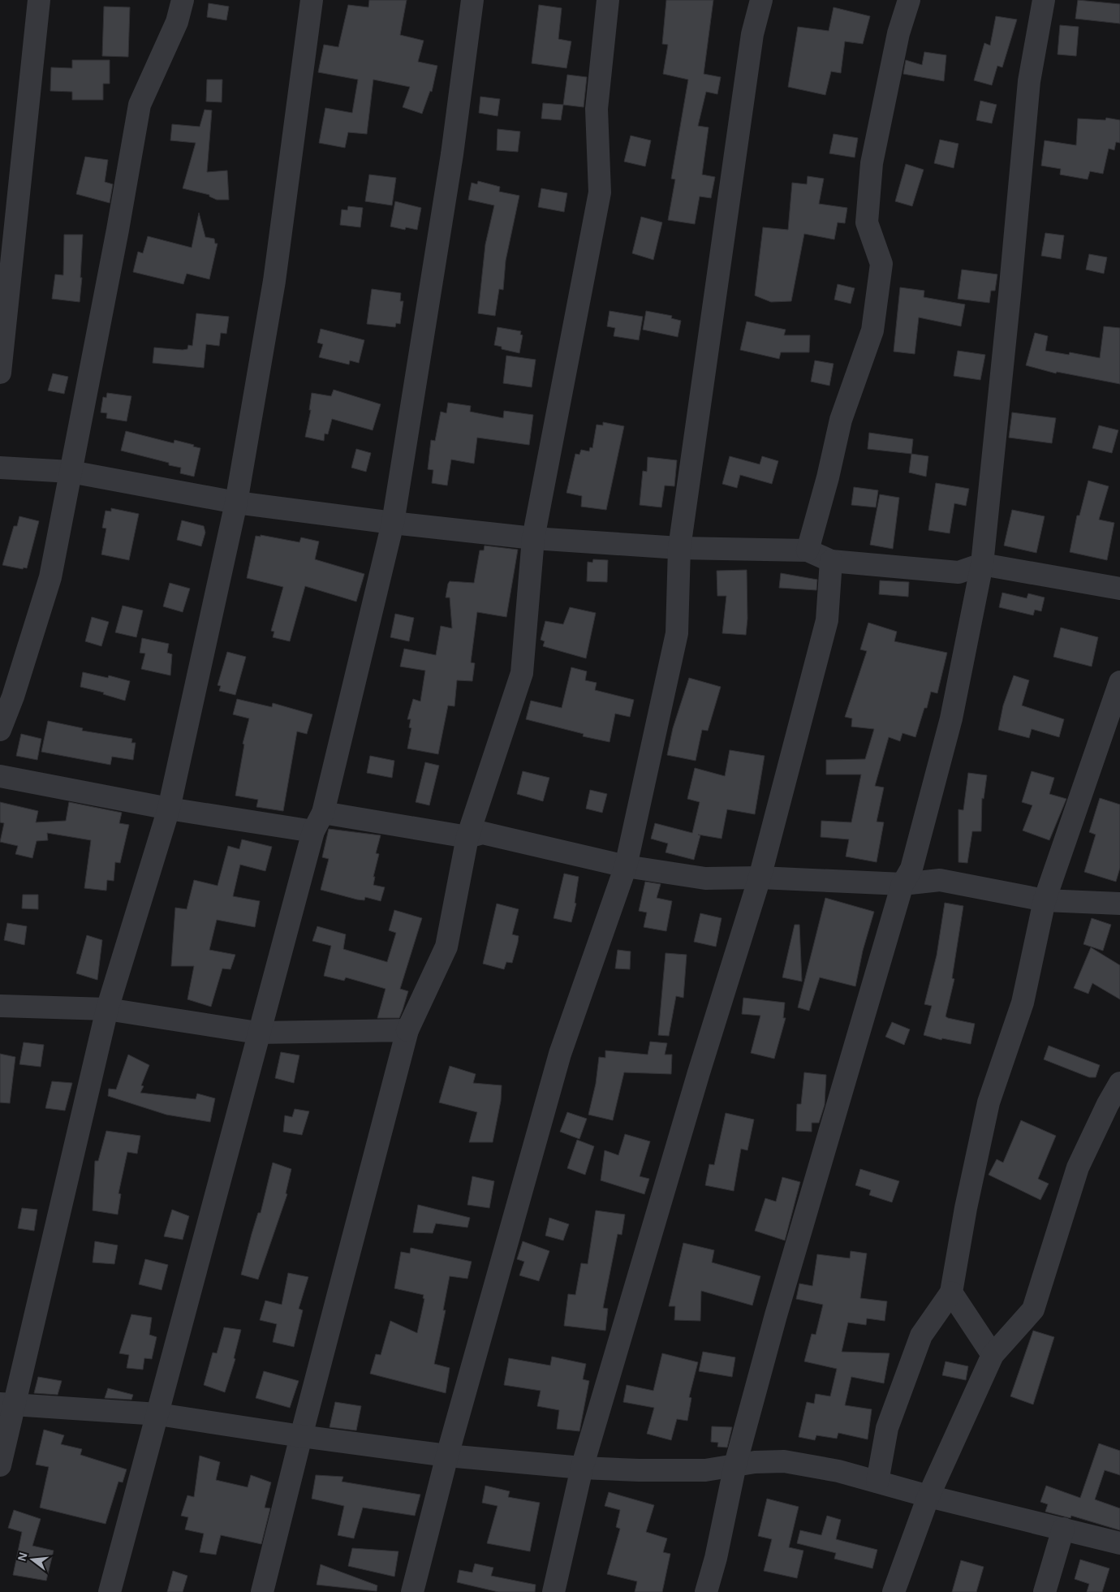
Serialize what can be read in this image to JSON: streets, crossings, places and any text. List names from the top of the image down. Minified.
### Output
{"north":"left"}
